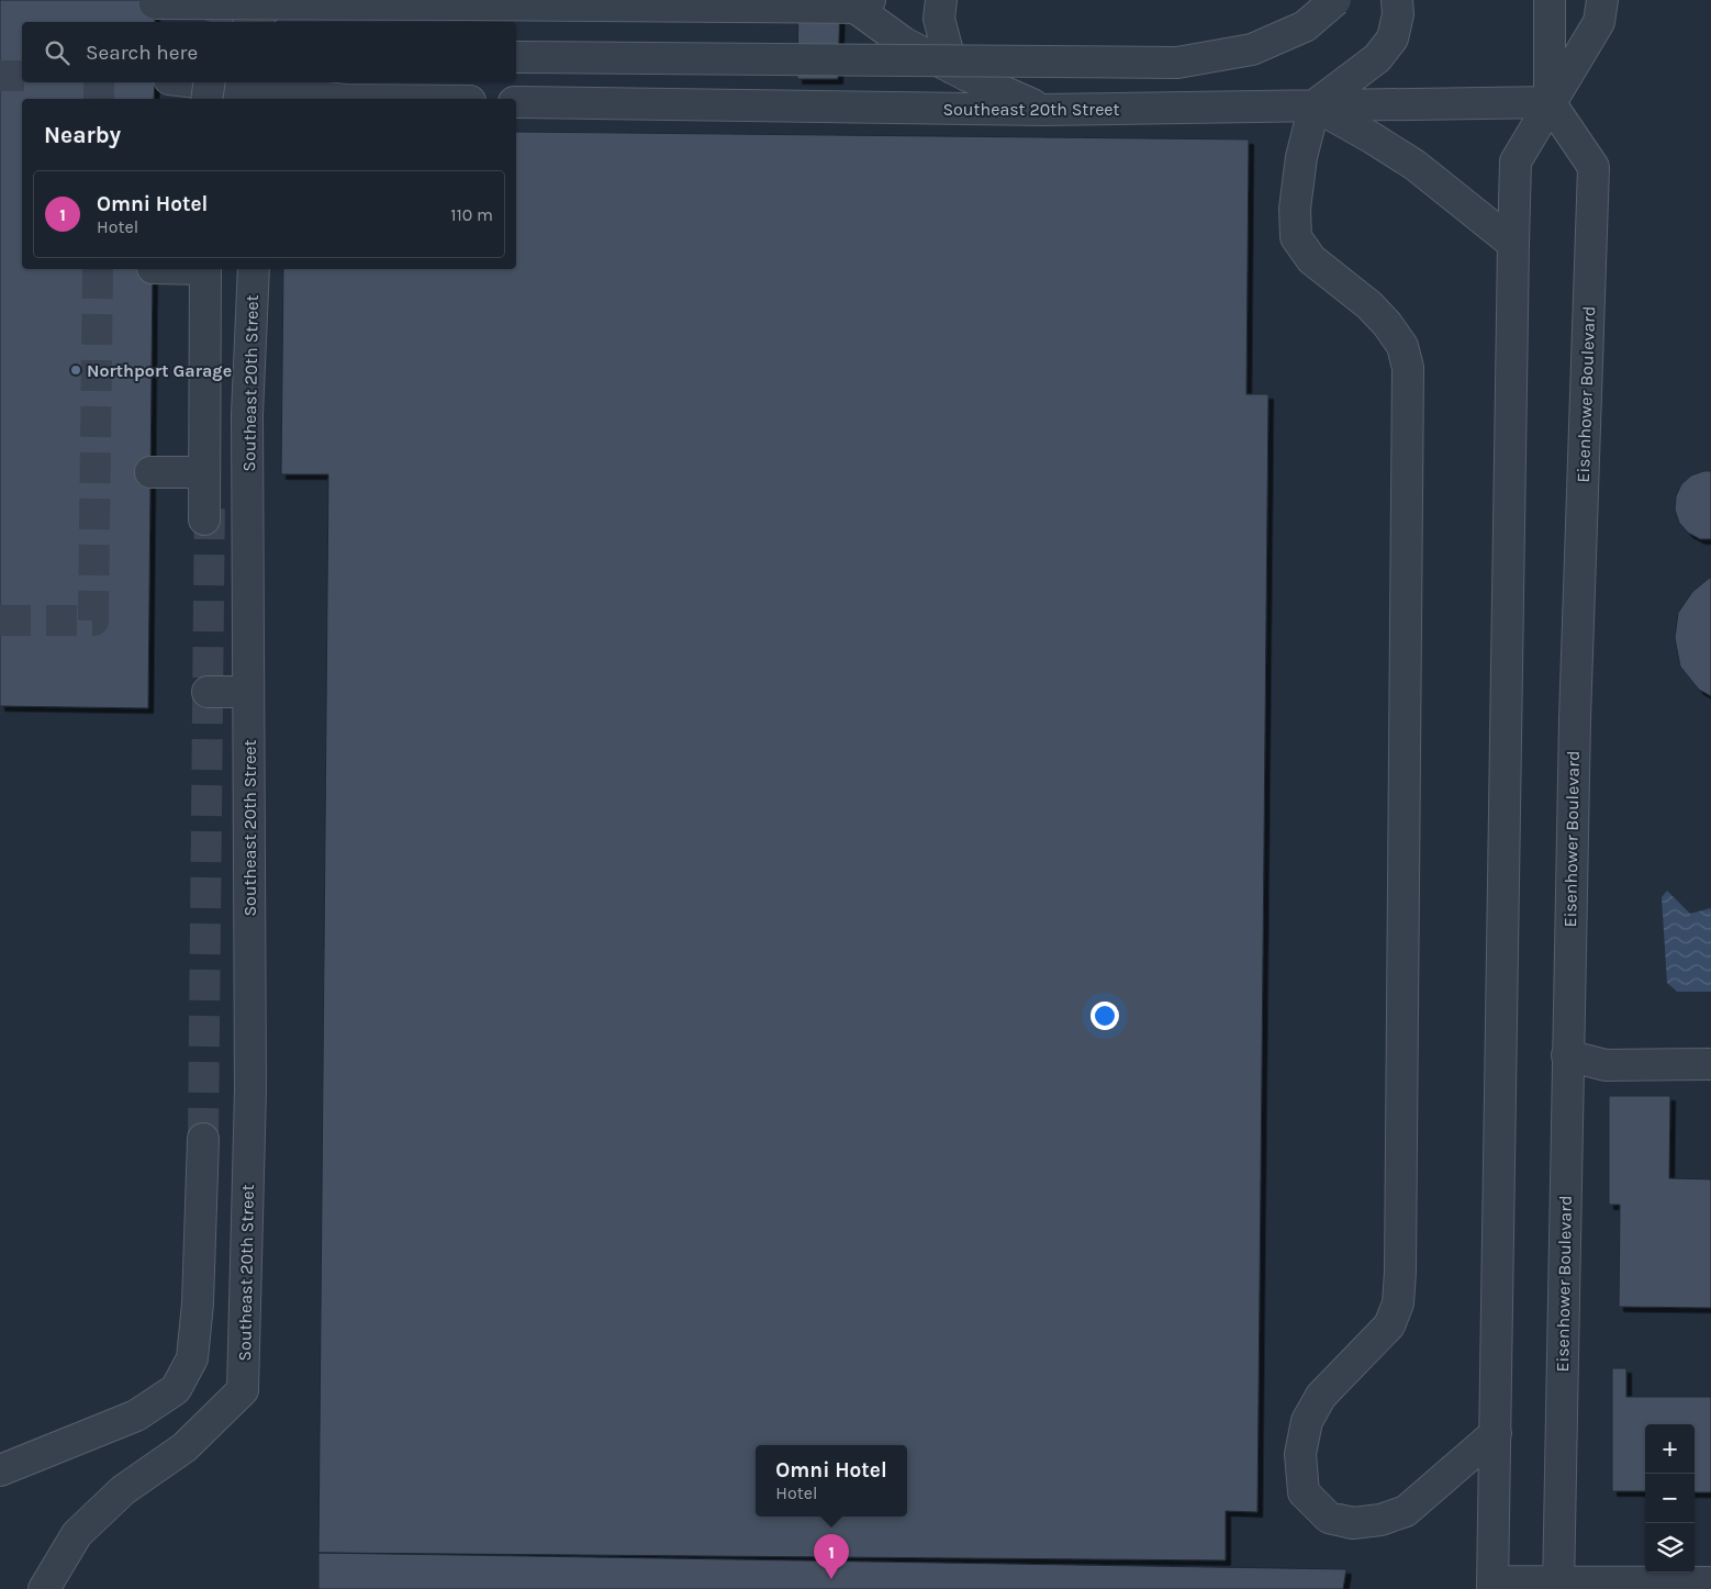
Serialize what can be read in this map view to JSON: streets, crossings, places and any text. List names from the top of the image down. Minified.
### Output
{"streets":{"street":["Southeast 20th Street","Eisenhower Boulevard"]},"crossings":[["Southeast 20th Street","Eisenhower Boulevard"]],"places":["Northport Garage"],"page":{"search":"Search here","heading":"Nearby","list":[{"mark":"1","name":"Omni Hotel","note":"Hotel","value":"110 m"}],"map_buttons":["+","−"],"popup":["Omni Hotel","Hotel"],"pins":"1"}}
